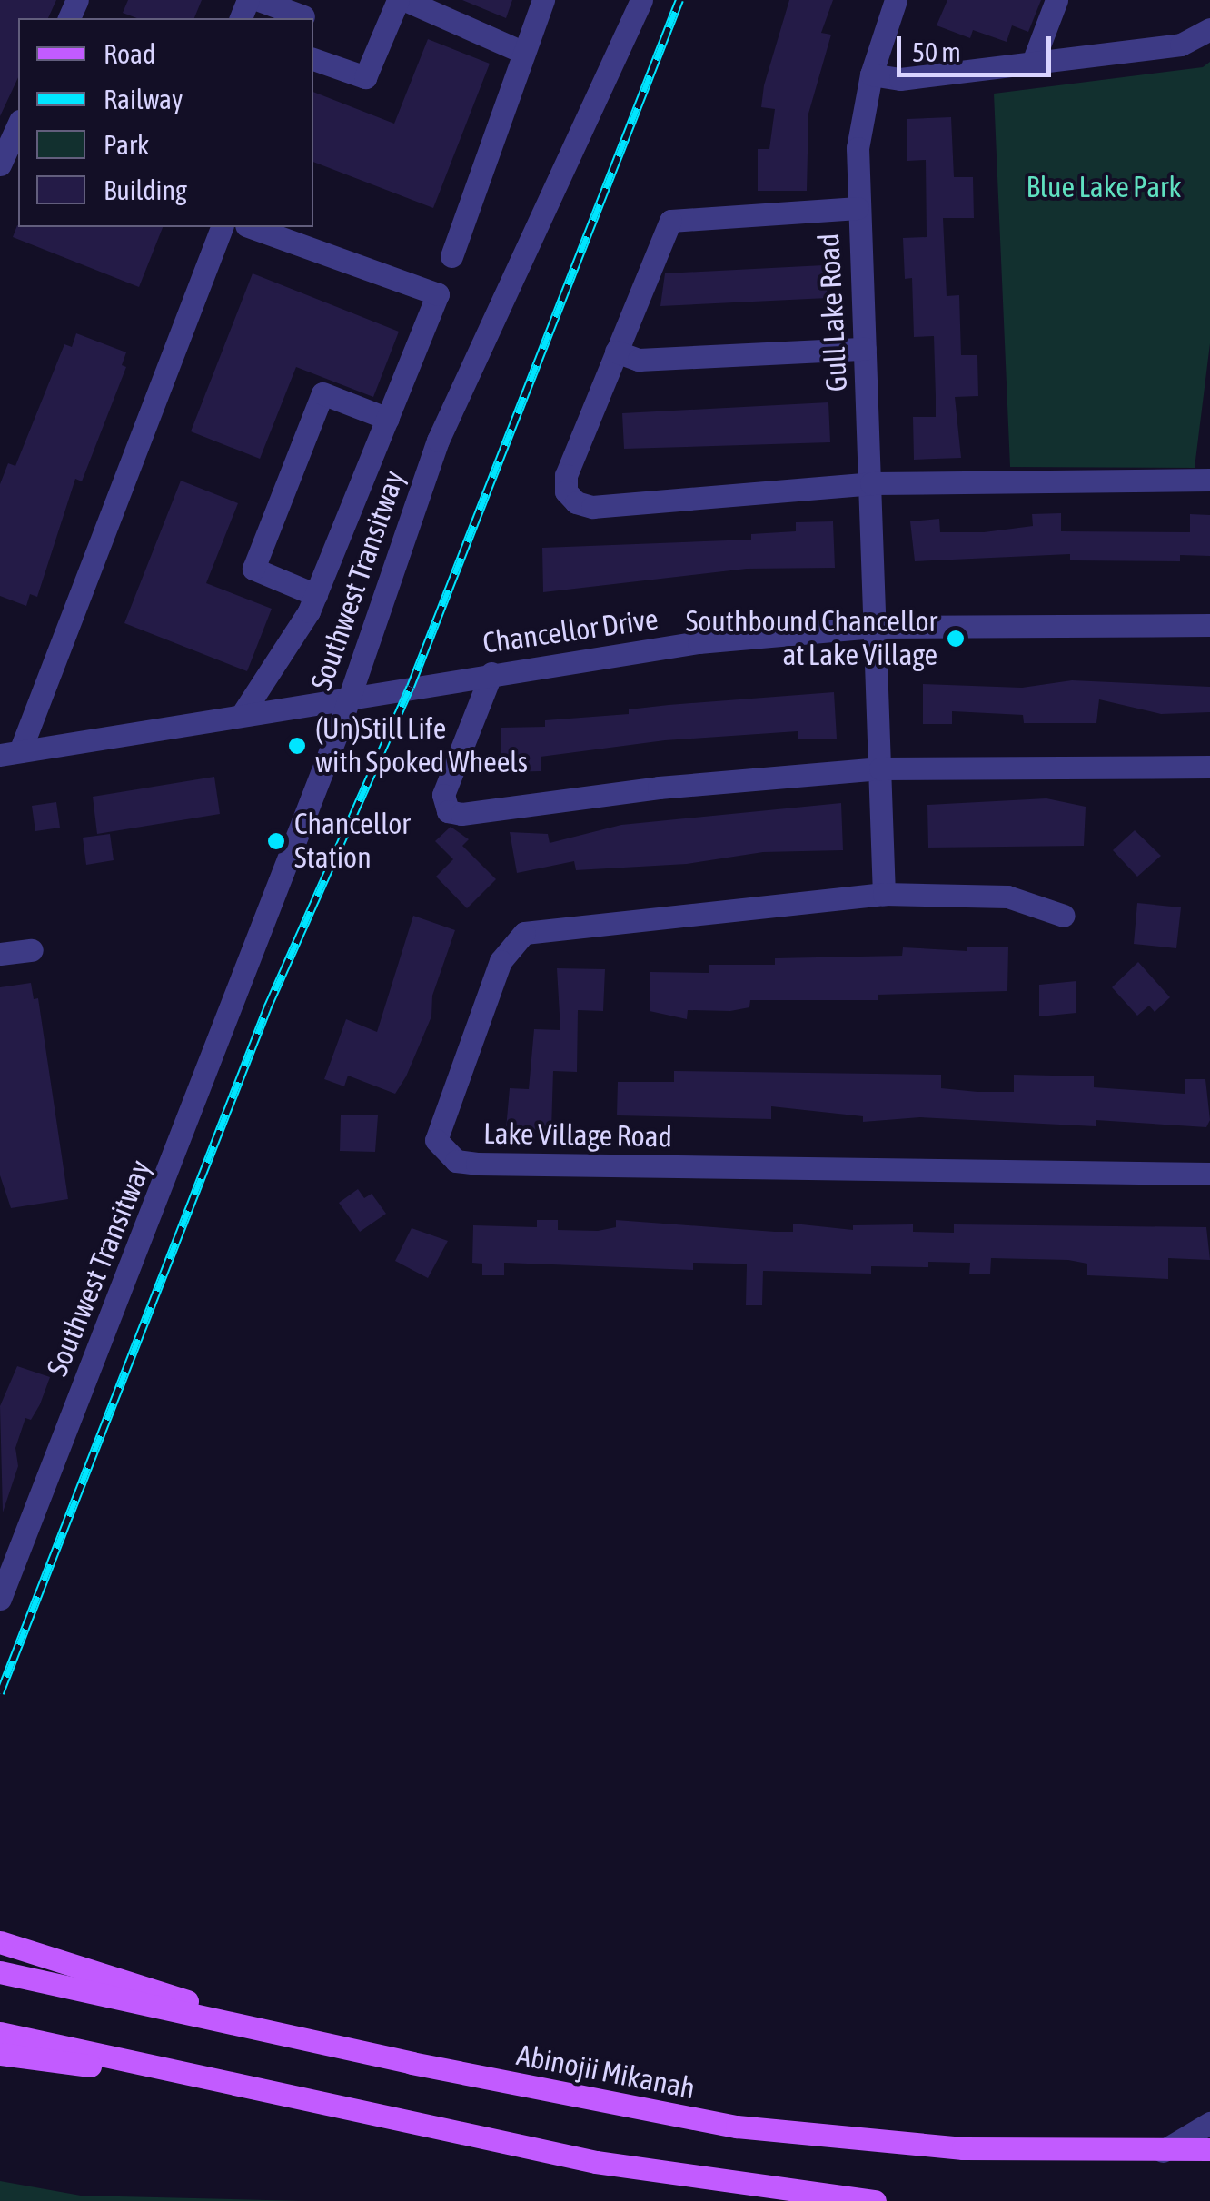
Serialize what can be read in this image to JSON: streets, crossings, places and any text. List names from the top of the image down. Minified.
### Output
{"streets":{"main road":["Abinojii Mikanah"],"street":["Gull Lake Road","Southwest Transitway","Chancellor Drive","Lake Village Road"]},"crossings":[["Gull Lake Road","Chancellor Drive"],["Southwest Transitway","Chancellor Drive"]],"parks":["Blue Lake Park"],"places":["Southbound Chancellor at Lake Village","(Un)Still Life with Spoked Wheels","Chancellor Station"],"legend":["Road","Railway","Park","Building"],"scale_bar":"50 m"}
